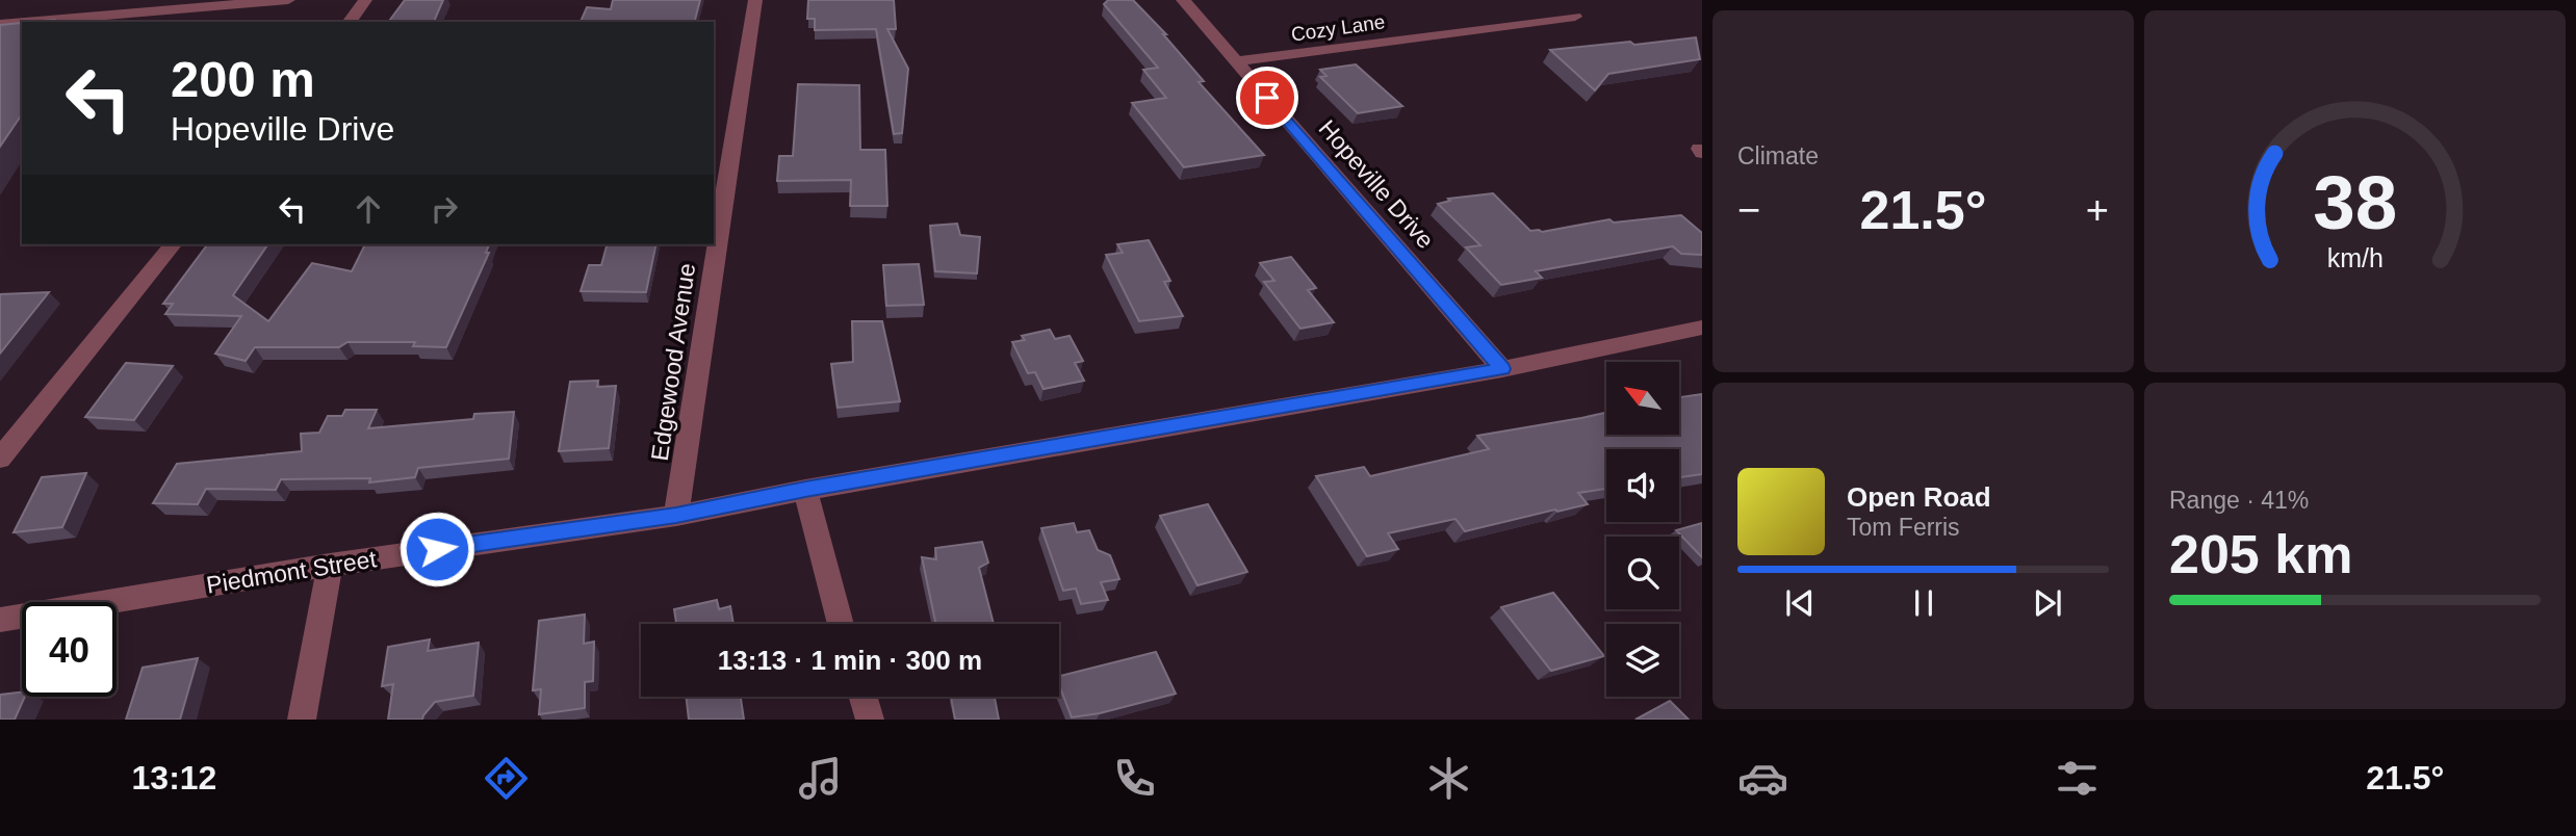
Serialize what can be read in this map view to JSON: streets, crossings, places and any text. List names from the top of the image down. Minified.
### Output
{"streets":{"street":["Cozy Lane","Hopeville Drive","Edgewood Avenue","Piedmont Street"]},"crossings":[["Cozy Lane","Hopeville Drive"],["Hopeville Drive","Piedmont Street"],["Edgewood Avenue","Piedmont Street"]],"north":"top left","page":{"tile":["Climate",["Range · 41%","205 km"]],"turn":["200 m","Hopeville Drive"],"heat":["−","21.5°","+"],"song":["Open Road","Tom Ferris"],"limit":"40","trip":"13:13 · 1 min · 300 m","tabs":["13:12","21.5°"],"gauge":["38","km/h"]}}
